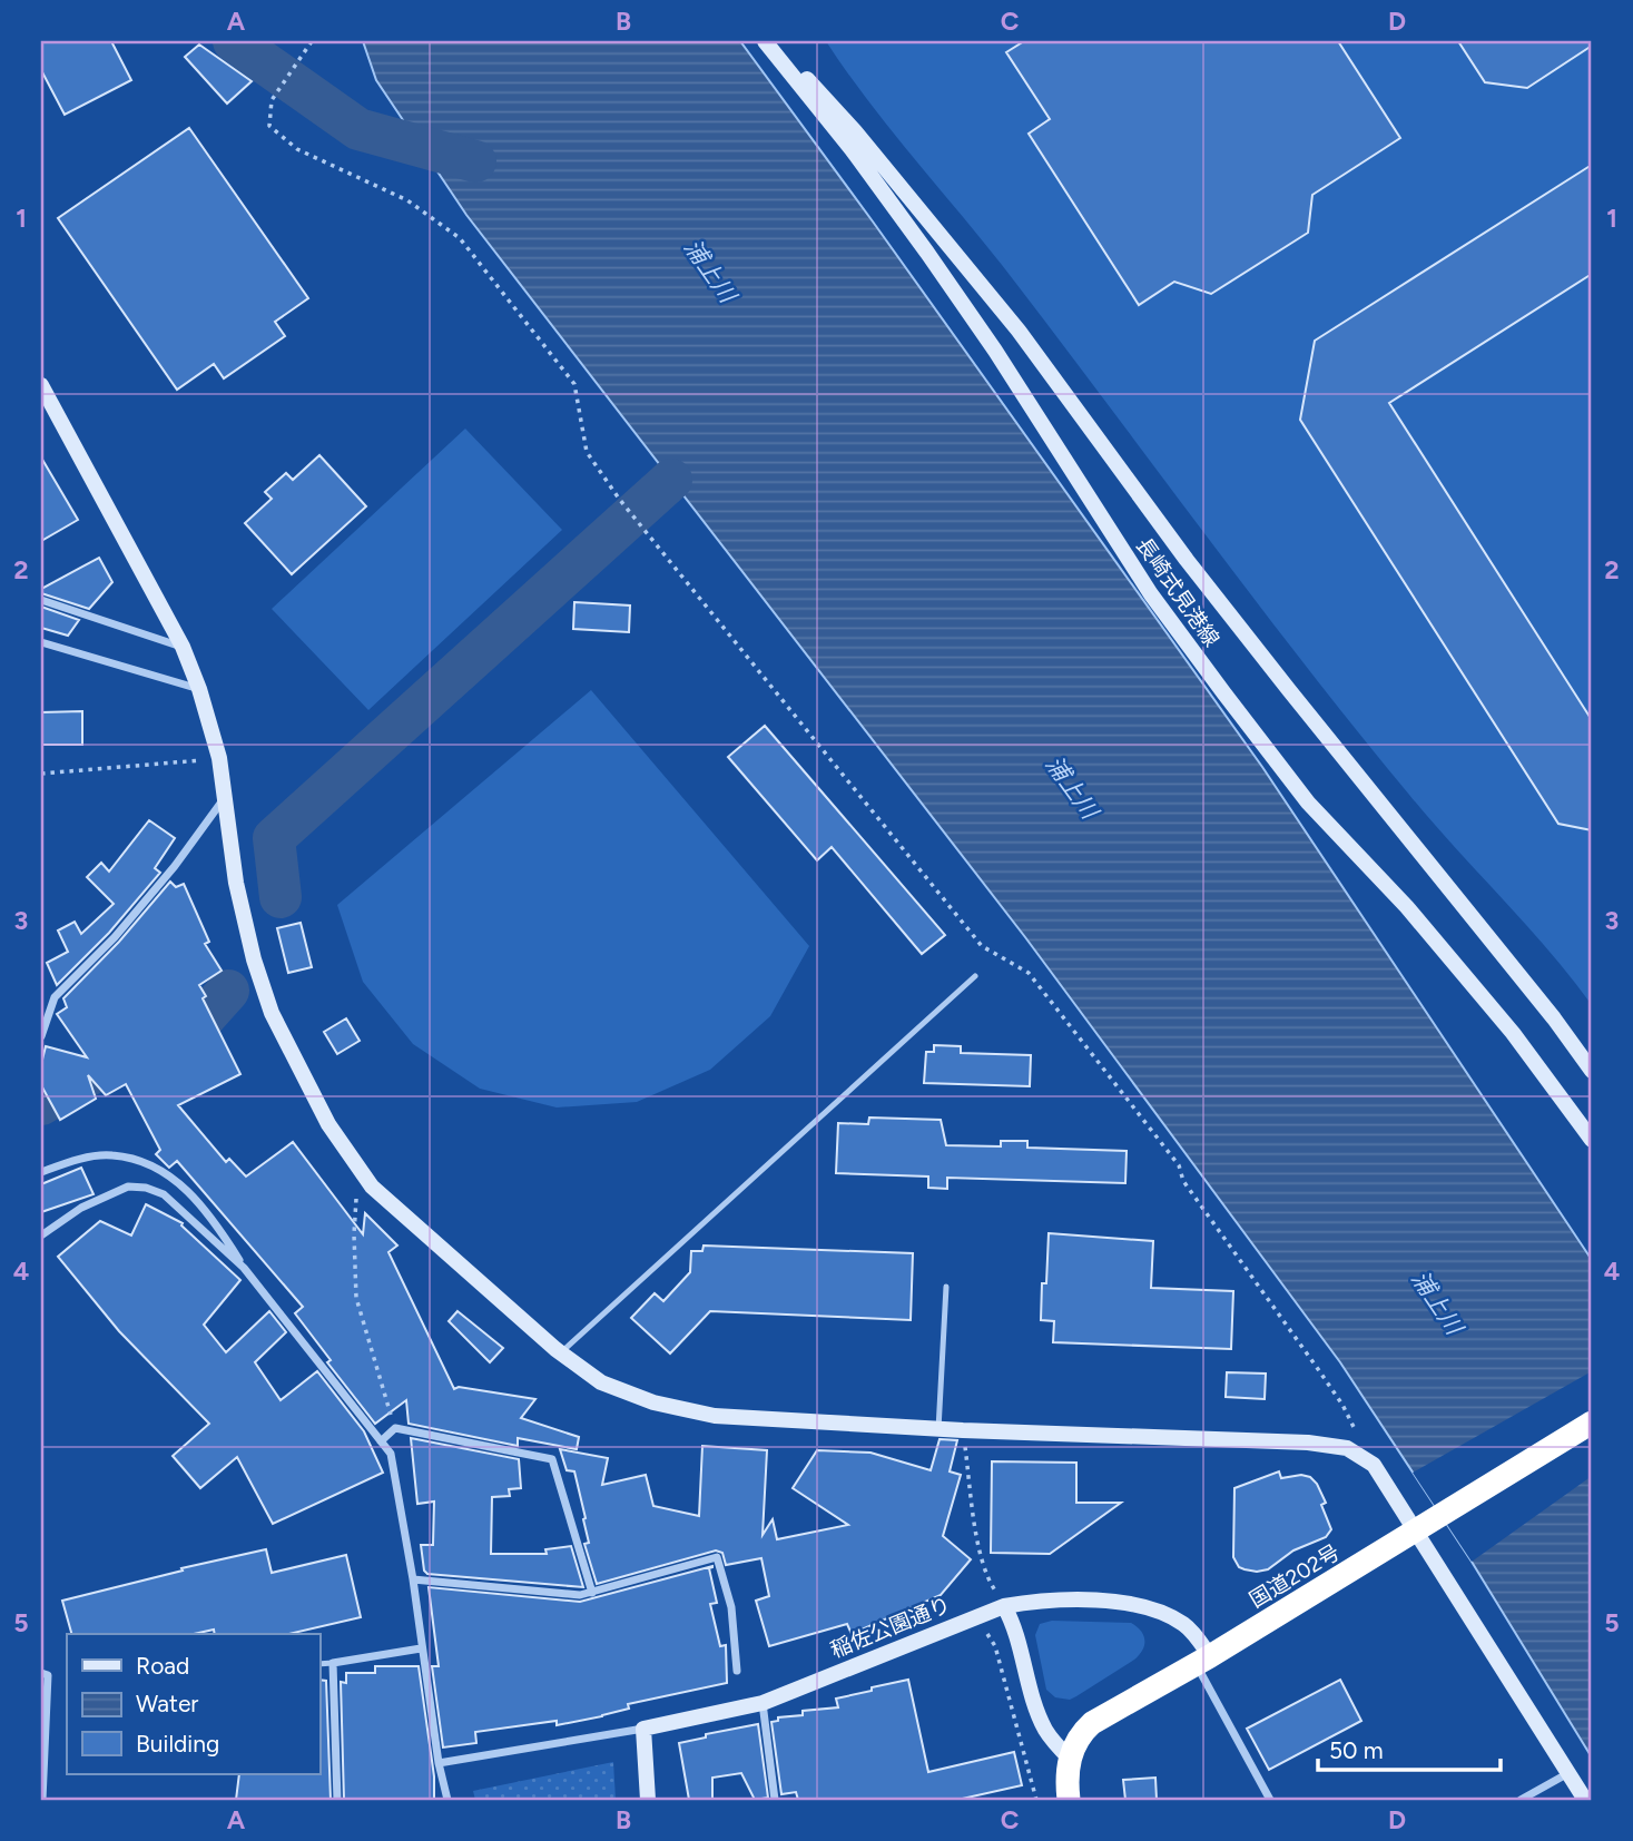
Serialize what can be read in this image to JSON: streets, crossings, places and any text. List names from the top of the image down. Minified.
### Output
{"streets":{"highway":["国道202号"],"street":["長崎式見港線","稲佐公園通り"]},"crossings":[["国道202号","稲佐公園通り"]],"water":["浦上川"],"legend":["Road","Water","Building"],"scale_bar":"50 m","grid":{"columns":["A","B","C","D"],"rows":["1","2","3","4","5"]}}
